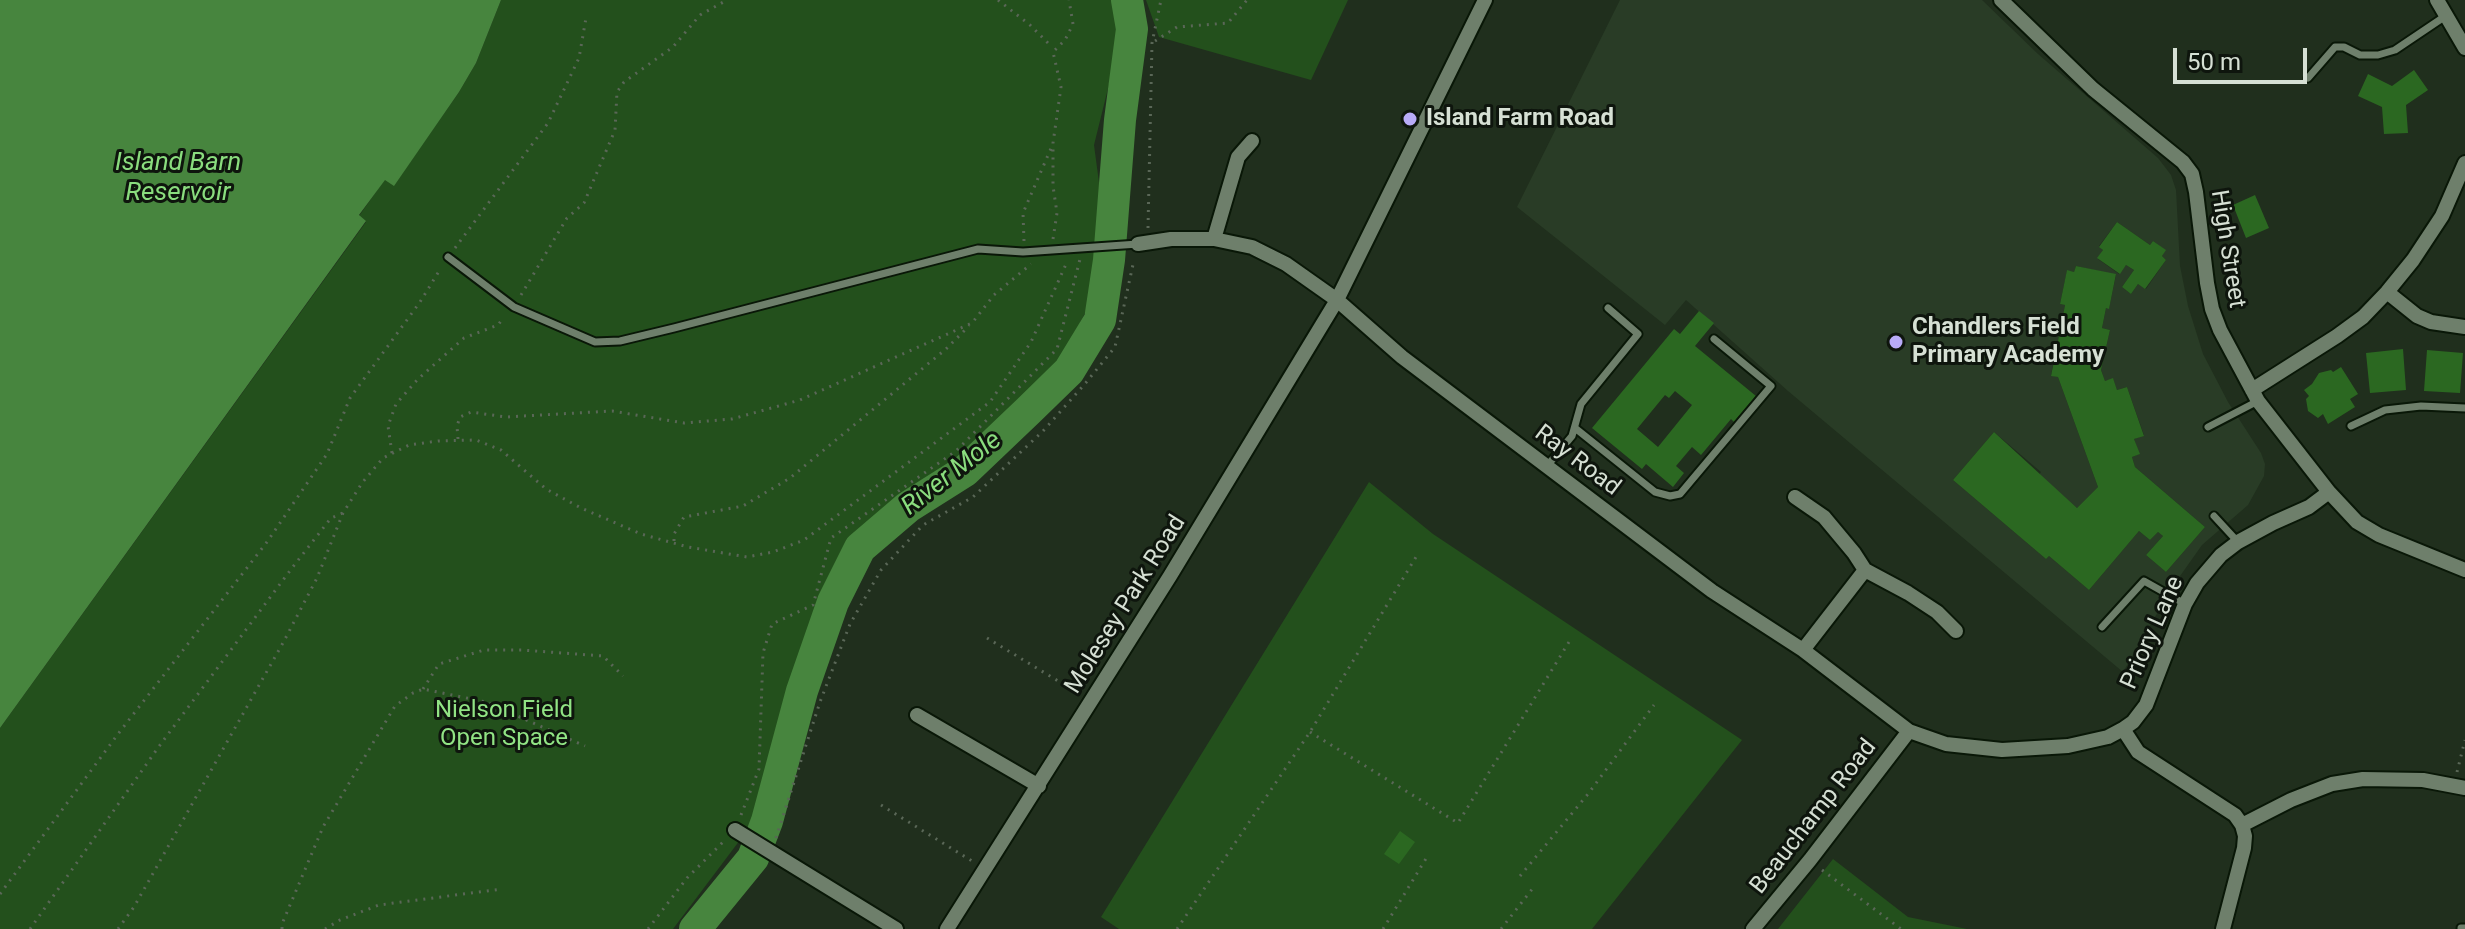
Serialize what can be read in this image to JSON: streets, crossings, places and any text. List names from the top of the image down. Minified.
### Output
{"streets":{"street":["High Street","Ray Road","Molesey Park Road","Priory Lane","Beauchamp Road"]},"crossings":[["High Street","Priory Lane"],["Ray Road","Molesey Park Road"],["Ray Road","Beauchamp Road"]],"water":["Island Barn Reservoir","River Mole"],"parks":["Nielson Field Open Space"],"places":["Island Farm Road","Chandlers Field Primary Academy"],"scale_bar":"50 m"}
